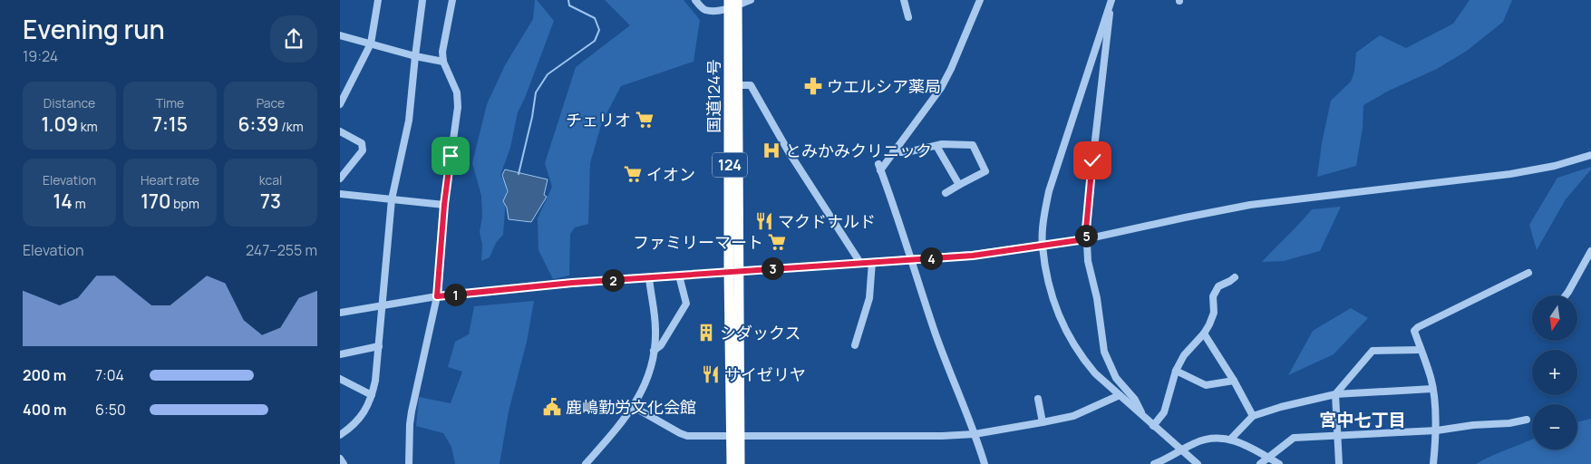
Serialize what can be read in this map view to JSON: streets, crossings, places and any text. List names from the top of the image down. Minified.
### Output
{"streets":{"highway":["国道124号","124"]},"districts":["宮中七丁目"],"places":{"pharmacy":["ウエルシア薬局"],"supermarket":["チェリオ","イオン","ファミリーマート"],"hospital":["とみかみクリニック"],"restaurant":["マクドナルド","サイゼリヤ"],"building":["シダックス"],"public building":["鹿嶋勤労文化会館"]},"north":"bottom","page":{"heading":["Evening run","19:24"],"stats":[["Distance","1.09 km"],["Time","7:15"],["Pace","6:39 /km"],["Elevation","14 m"],["Heart rate","170 bpm"],["kcal","73"]],"pins":["5","4","3","2","1"],"chart":["Elevation","247–255 m"],"map_buttons":["+","−"],"list":[{"name":"200 m","note":"7:04"},{"name":"400 m","note":"6:50"}]}}
